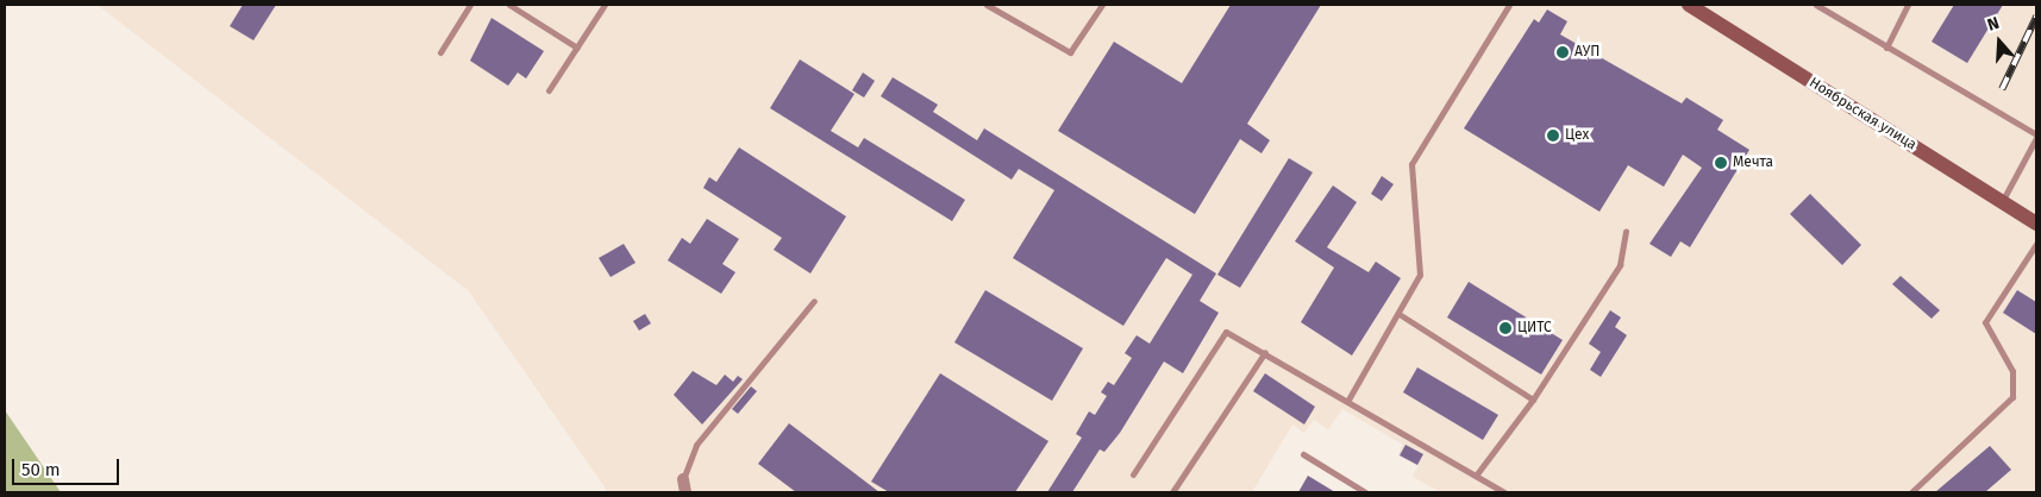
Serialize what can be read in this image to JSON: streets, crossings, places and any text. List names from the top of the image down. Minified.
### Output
{"streets":{"main road":["Ноябрьская улица"]},"places":["АУП","Цех","Мечта","ЦИТС"],"scale_bar":"50 m","north":"top"}
